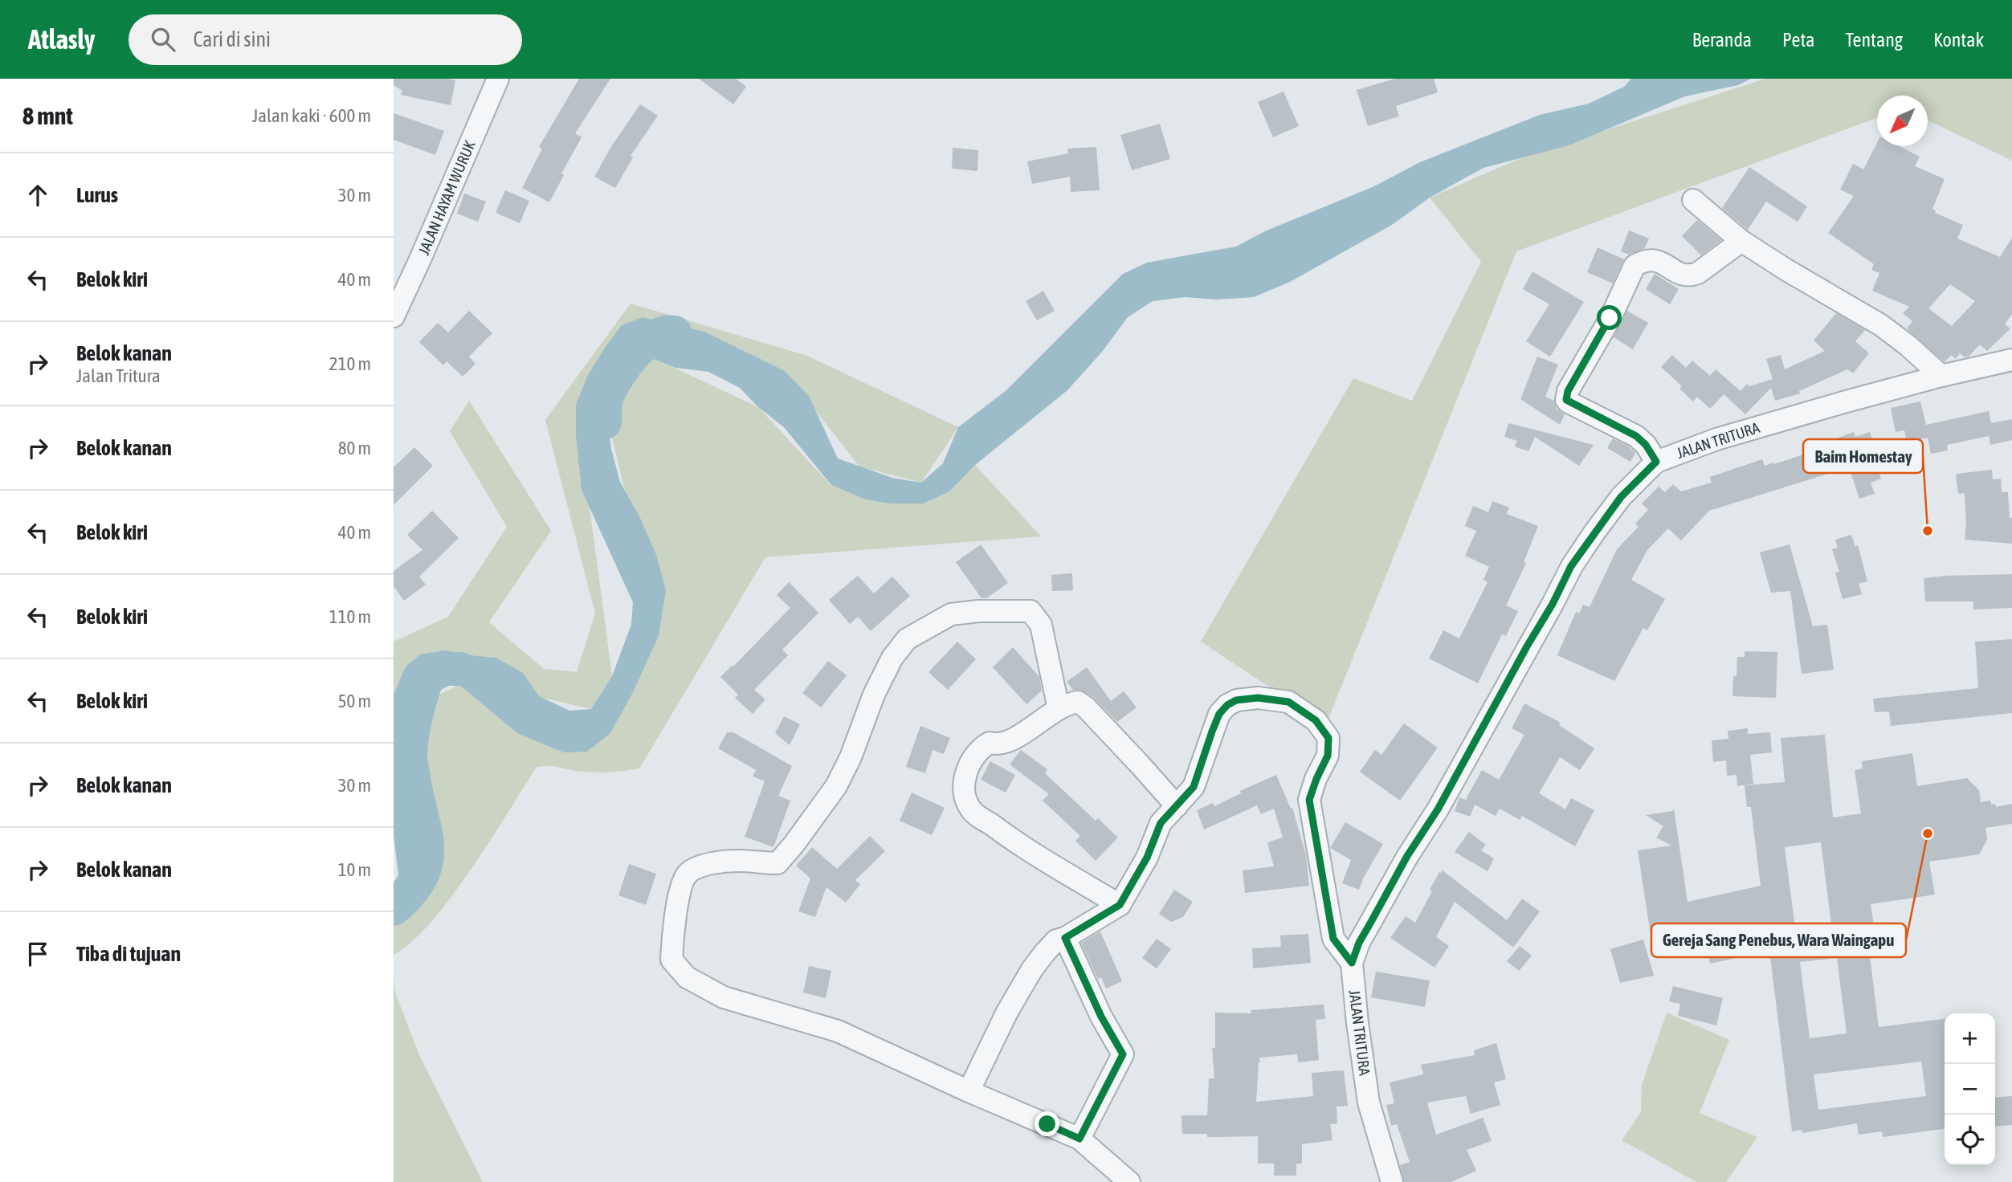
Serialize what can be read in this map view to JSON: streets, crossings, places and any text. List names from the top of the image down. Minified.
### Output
{"streets":{"street":["JALAN HAYAM WURUK","JALAN TRITURA"]},"places":["Baim Homestay","Gereja Sang Penebus, Wara Waingapu"],"north":"bottom left","page":{"header":"Atlasly","search":"Cari di sini","nav":["Beranda","Peta","Tentang","Kontak"],"heading":["8 mnt","Jalan kaki · 600 m"],"list":[["Lurus","30 m"],["Belok kiri","40 m"],["Belok kanan","Jalan Tritura","210 m"],["Belok kanan","80 m"],["Belok kiri","40 m"],["Belok kiri","110 m"],["Belok kiri","50 m"],["Belok kanan","30 m"],["Belok kanan","10 m"],"Tiba di tujuan"],"map_buttons":["+","−"]}}
